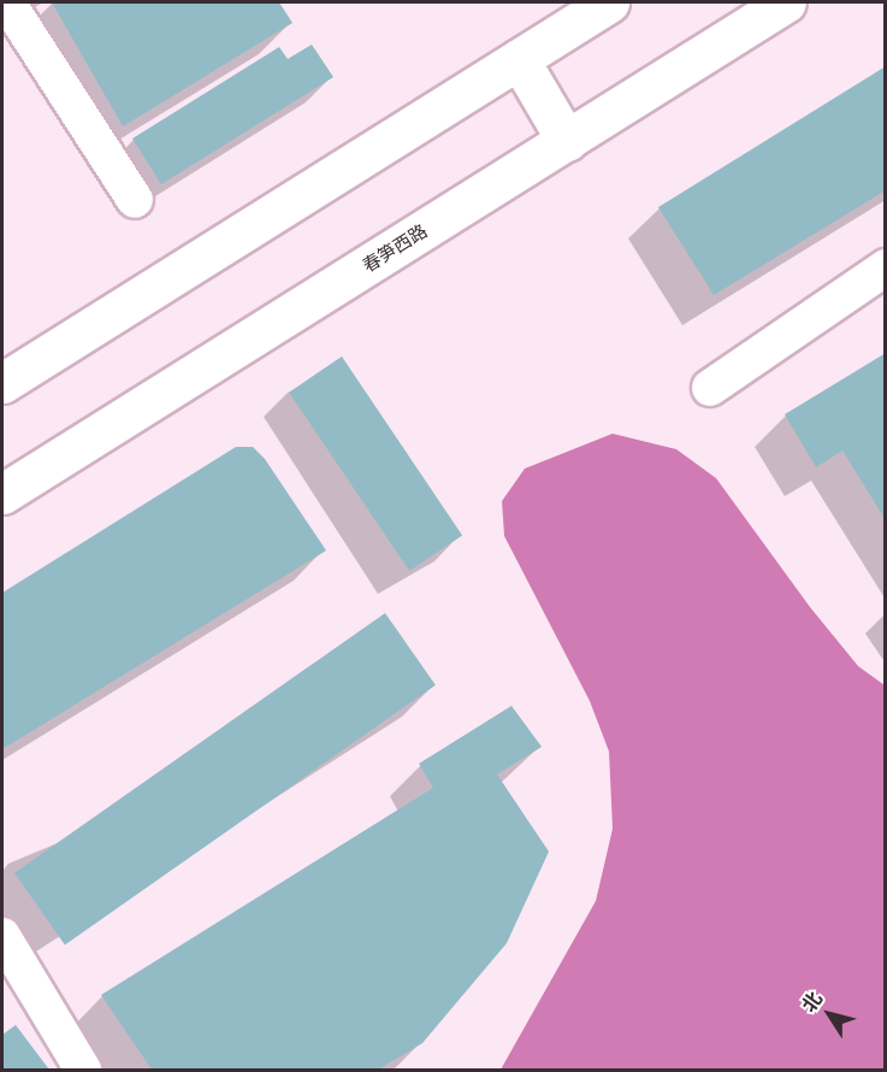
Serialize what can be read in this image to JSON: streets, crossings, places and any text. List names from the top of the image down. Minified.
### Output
{"streets":{"main road":["春笋西路"]},"north":"top left"}
